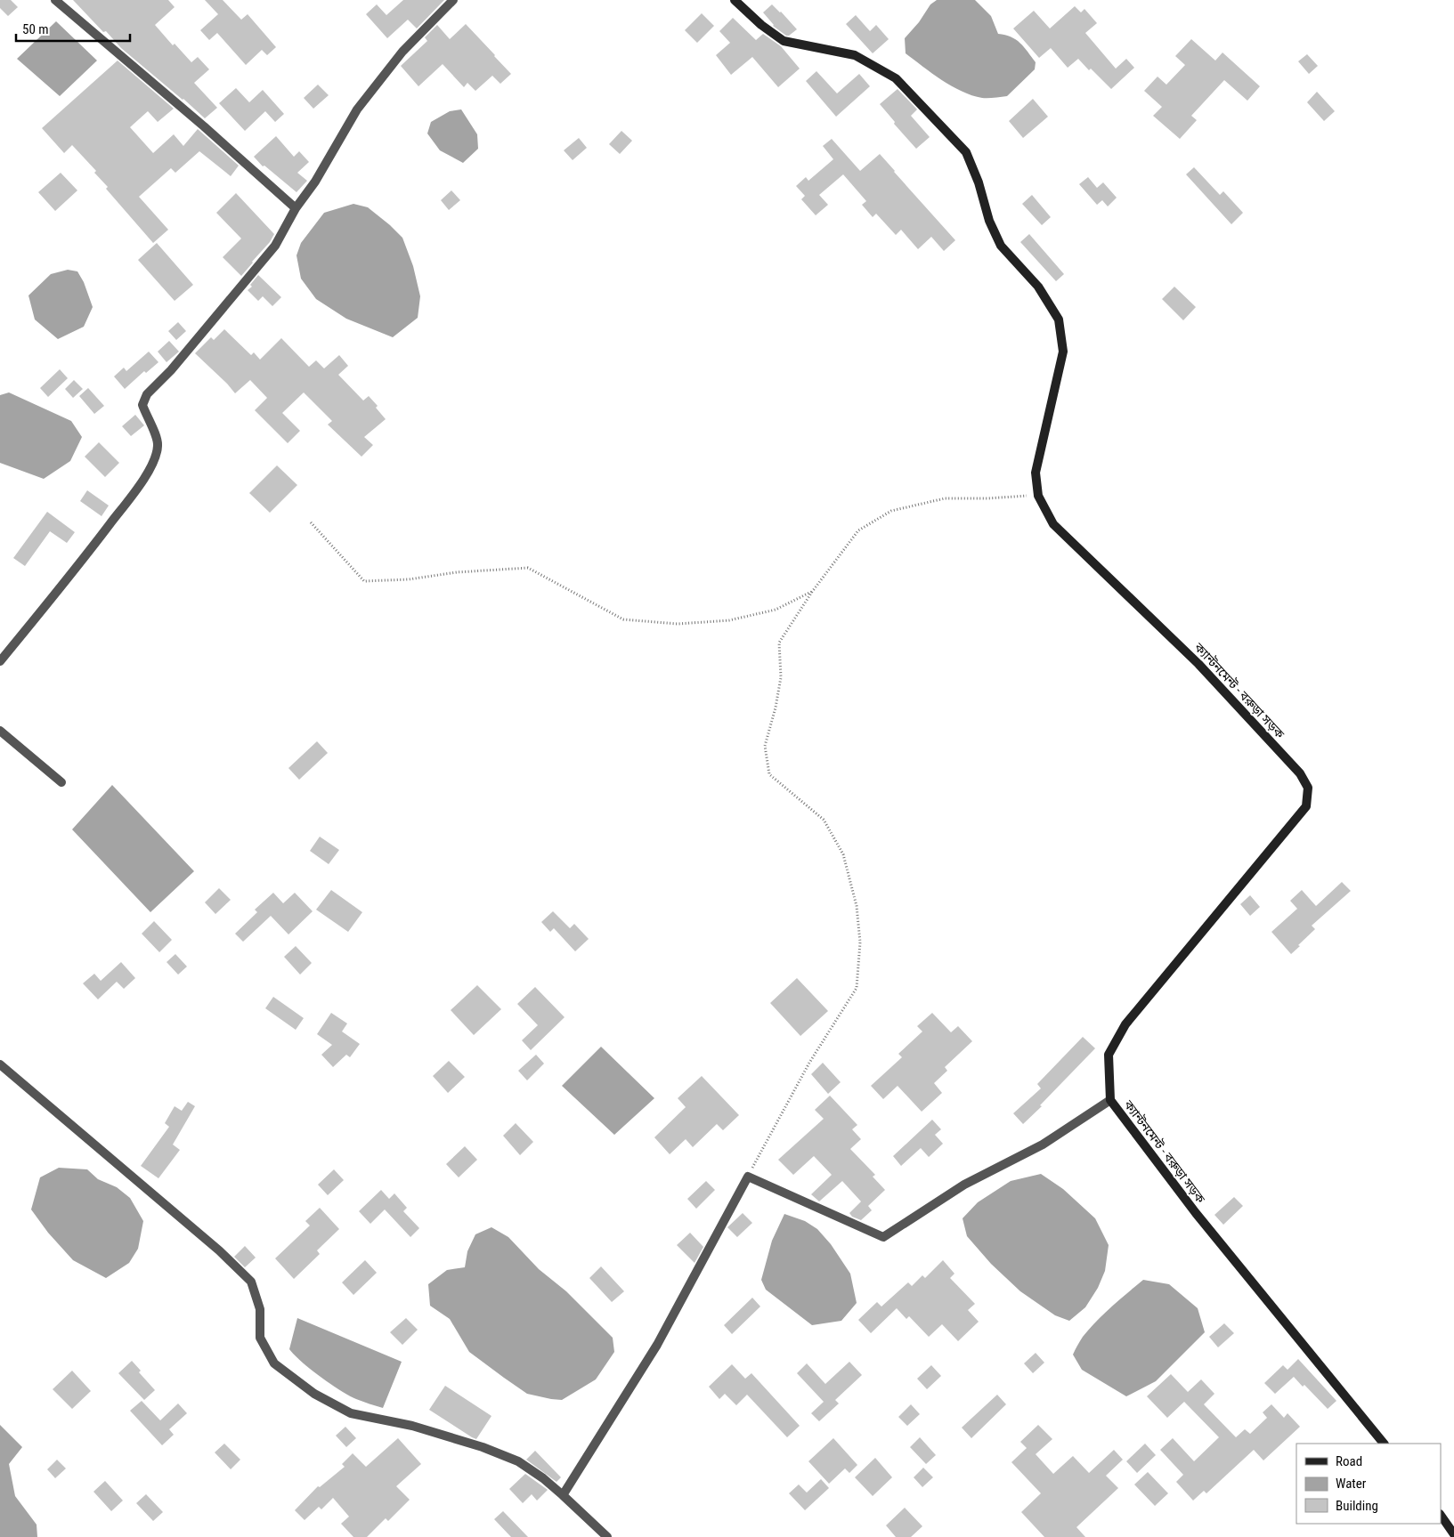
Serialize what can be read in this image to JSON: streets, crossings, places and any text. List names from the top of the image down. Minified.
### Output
{"streets":{"main road":["ক্যান্টনমেন্ট - বরুড়া সড়ক"]},"legend":["Road","Water","Building"],"scale_bar":"50 m"}
